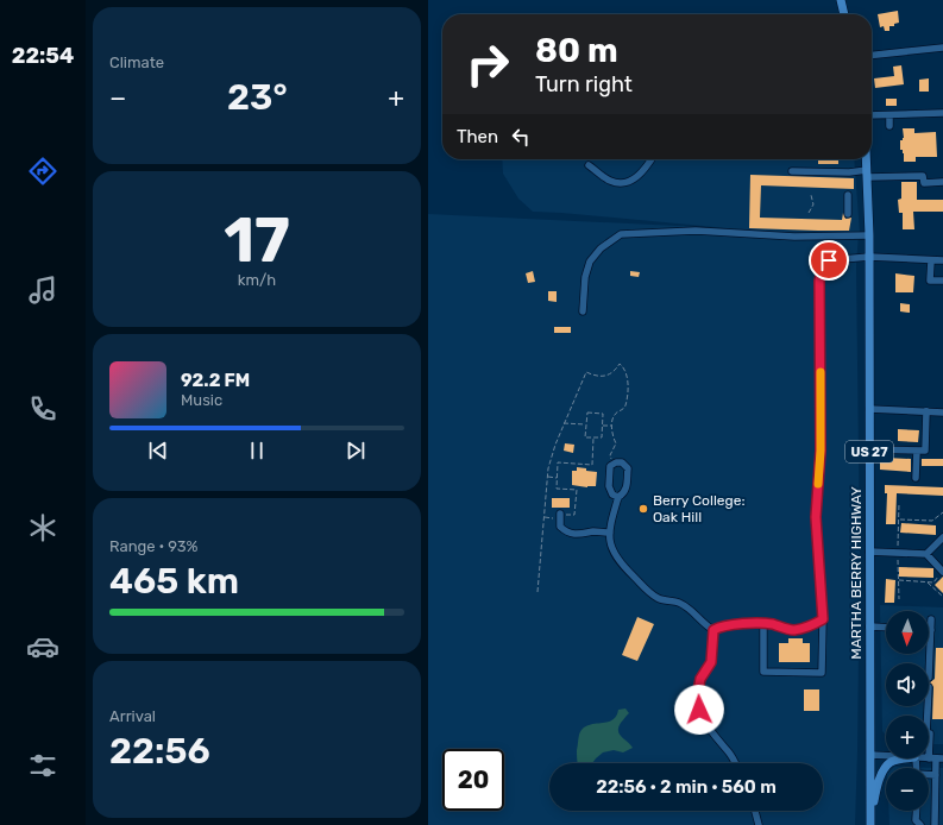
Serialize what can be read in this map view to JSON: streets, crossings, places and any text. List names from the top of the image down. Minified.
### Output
{"streets":{"main road":["US 27","MARTHA BERRY HIGHWAY"]},"places":["Berry College: Oak Hill"],"north":"bottom","page":{"tabs":"22:54","tile":["Climate",["17","km/h"],["Range · 93%","465 km"],["Arrival","22:56"]],"turn":["80 m","Turn right"],"heat":["−","23°","+"],"then":"Then","song":["92.2 FM","Music"],"map_buttons":["+","−"],"limit":"20","trip":"22:56 · 2 min · 560 m"}}
